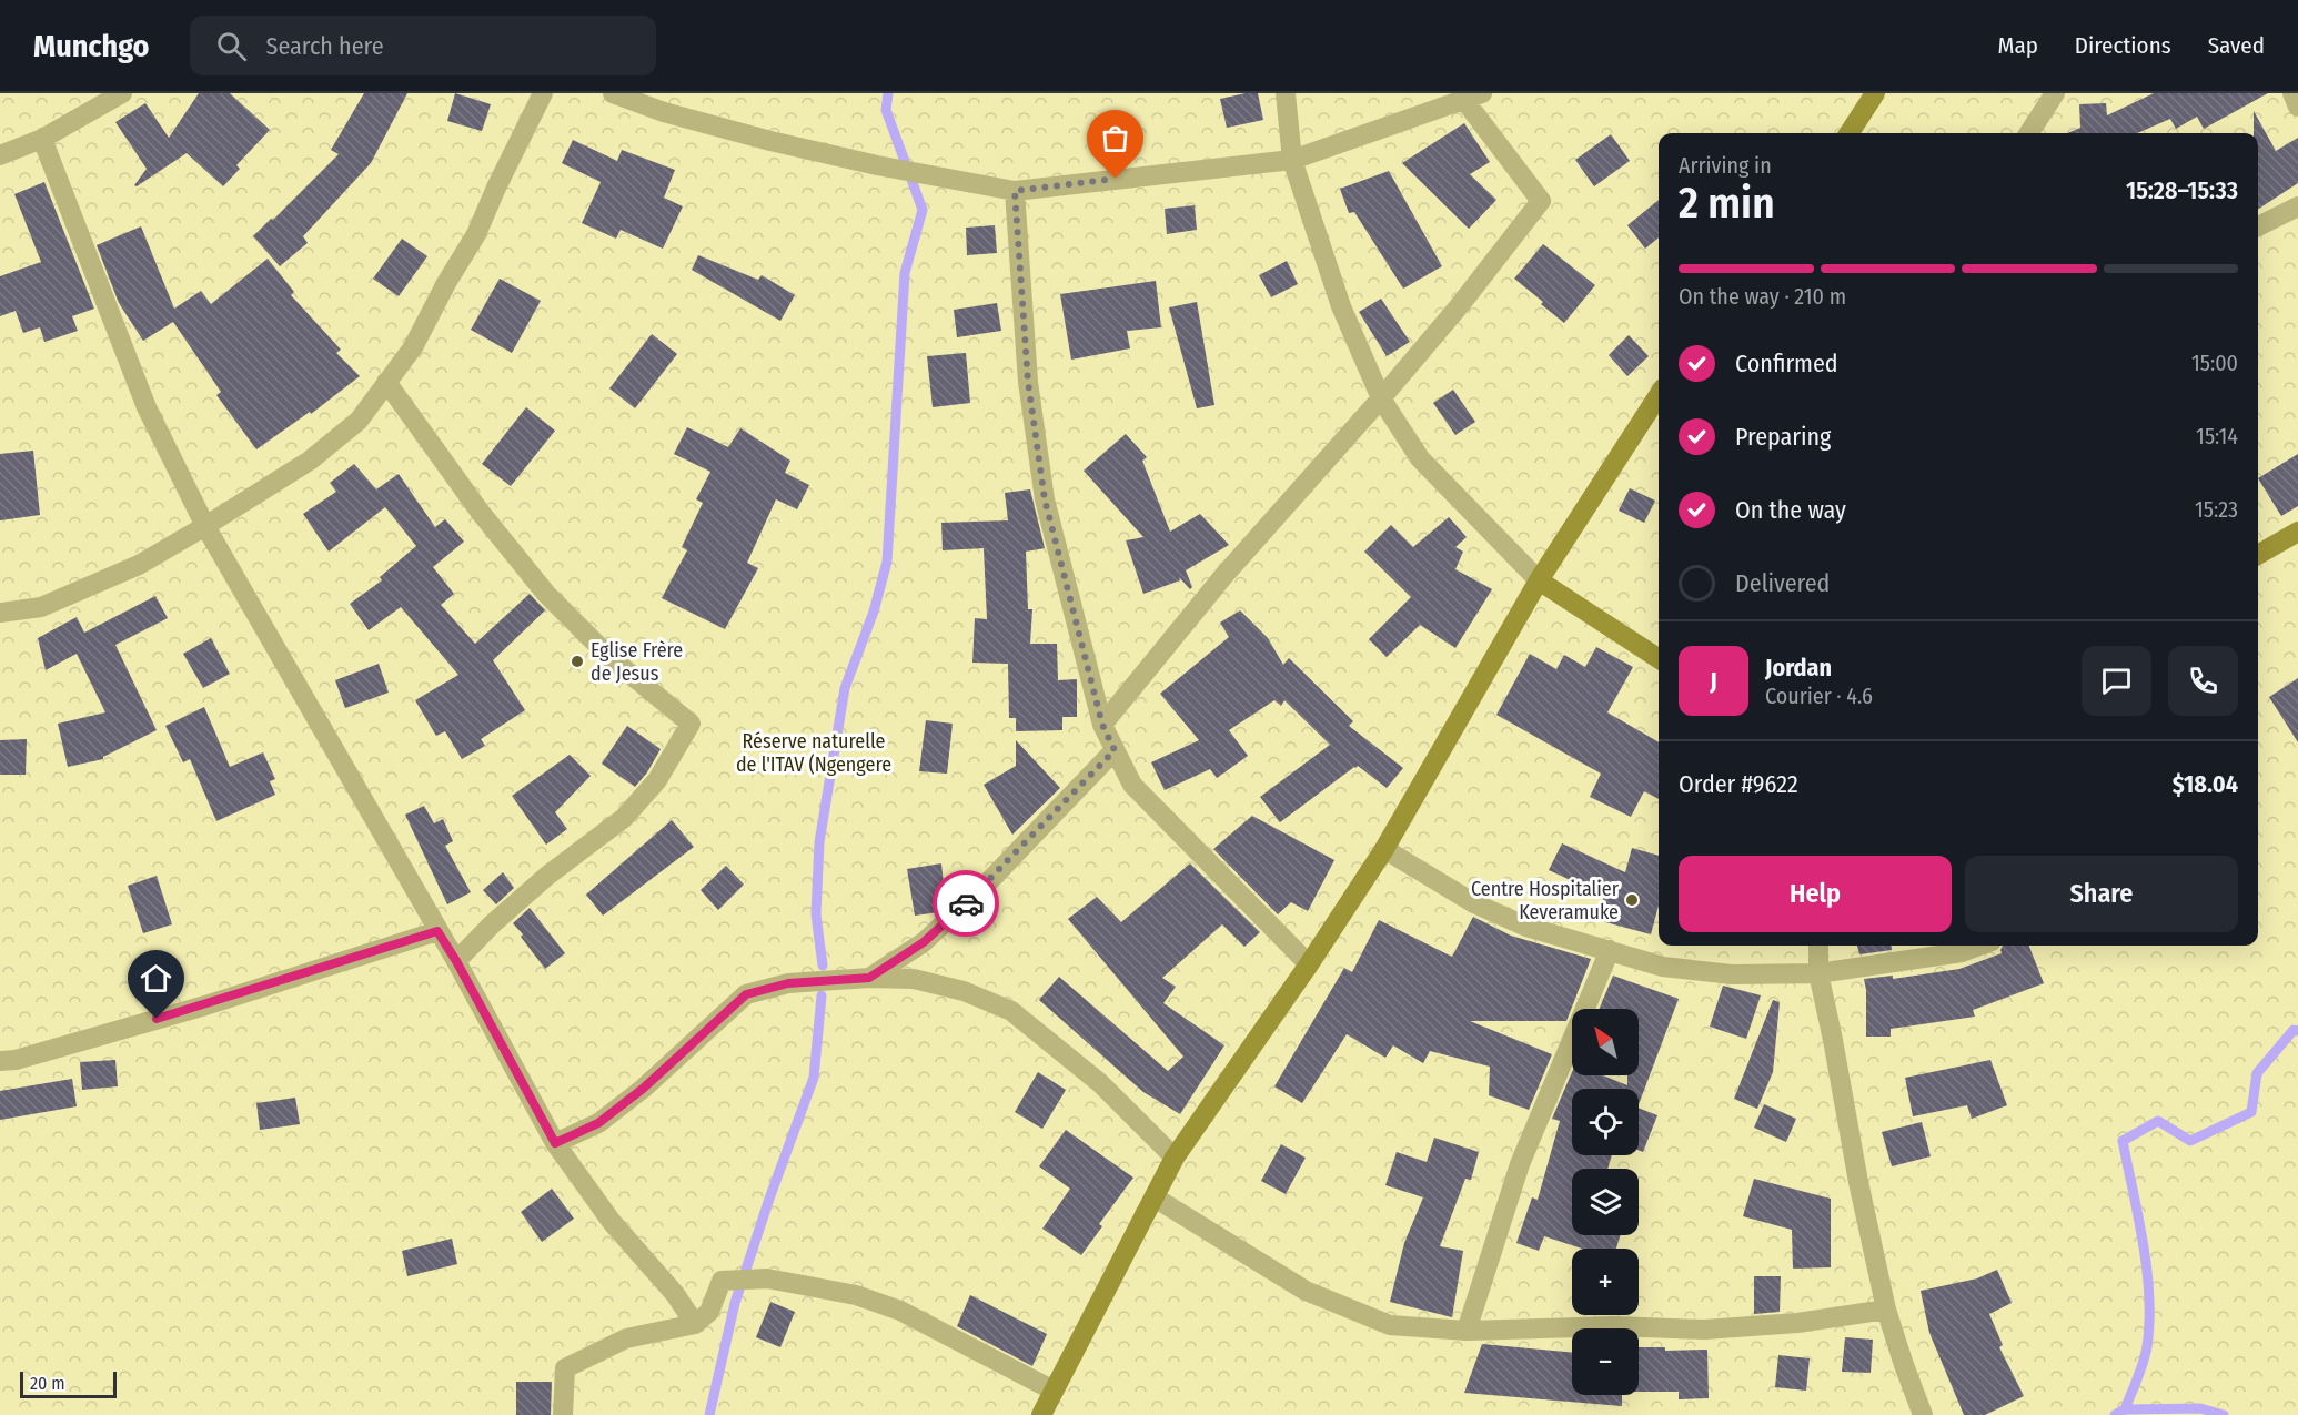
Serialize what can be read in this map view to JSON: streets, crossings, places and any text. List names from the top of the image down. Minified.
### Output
{"parks":["Réserve naturelle de l'ITAV (Ngengere"],"places":["Eglise Frère de Jesus","Centre Hospitalier Keveramuke"],"scale_bar":"20 m","north":"top left","page":{"header":"Munchgo","search":"Search here","nav":["Map","Directions","Saved"],"heading":["2 min","Arriving in","15:28–15:33"],"panel":["Jordan","Courier · 4.6","Order #9622","$18.04"],"bar":"On the way · 210 m","list":[["Confirmed","15:00"],["Preparing","15:14"],["On the way","15:23"],"Delivered"],"round":"J","buttons":["Help","Share"],"map_buttons":["+","−"],"scale":"20 m"}}
